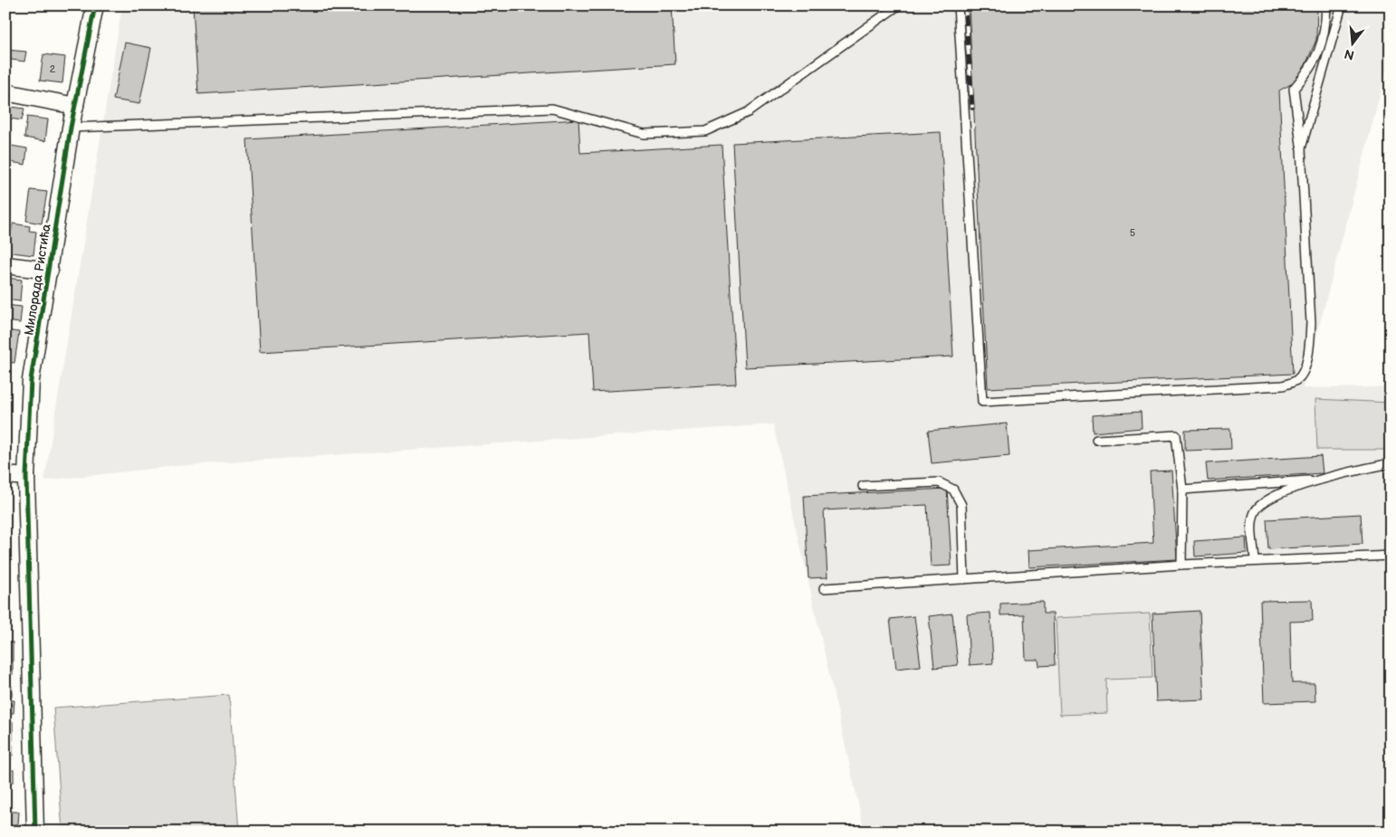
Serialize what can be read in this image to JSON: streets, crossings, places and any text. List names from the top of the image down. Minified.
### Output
{"streets":{"street":["Милорада Ристића"]},"house_numbers":["2","5"],"north":"bottom"}
